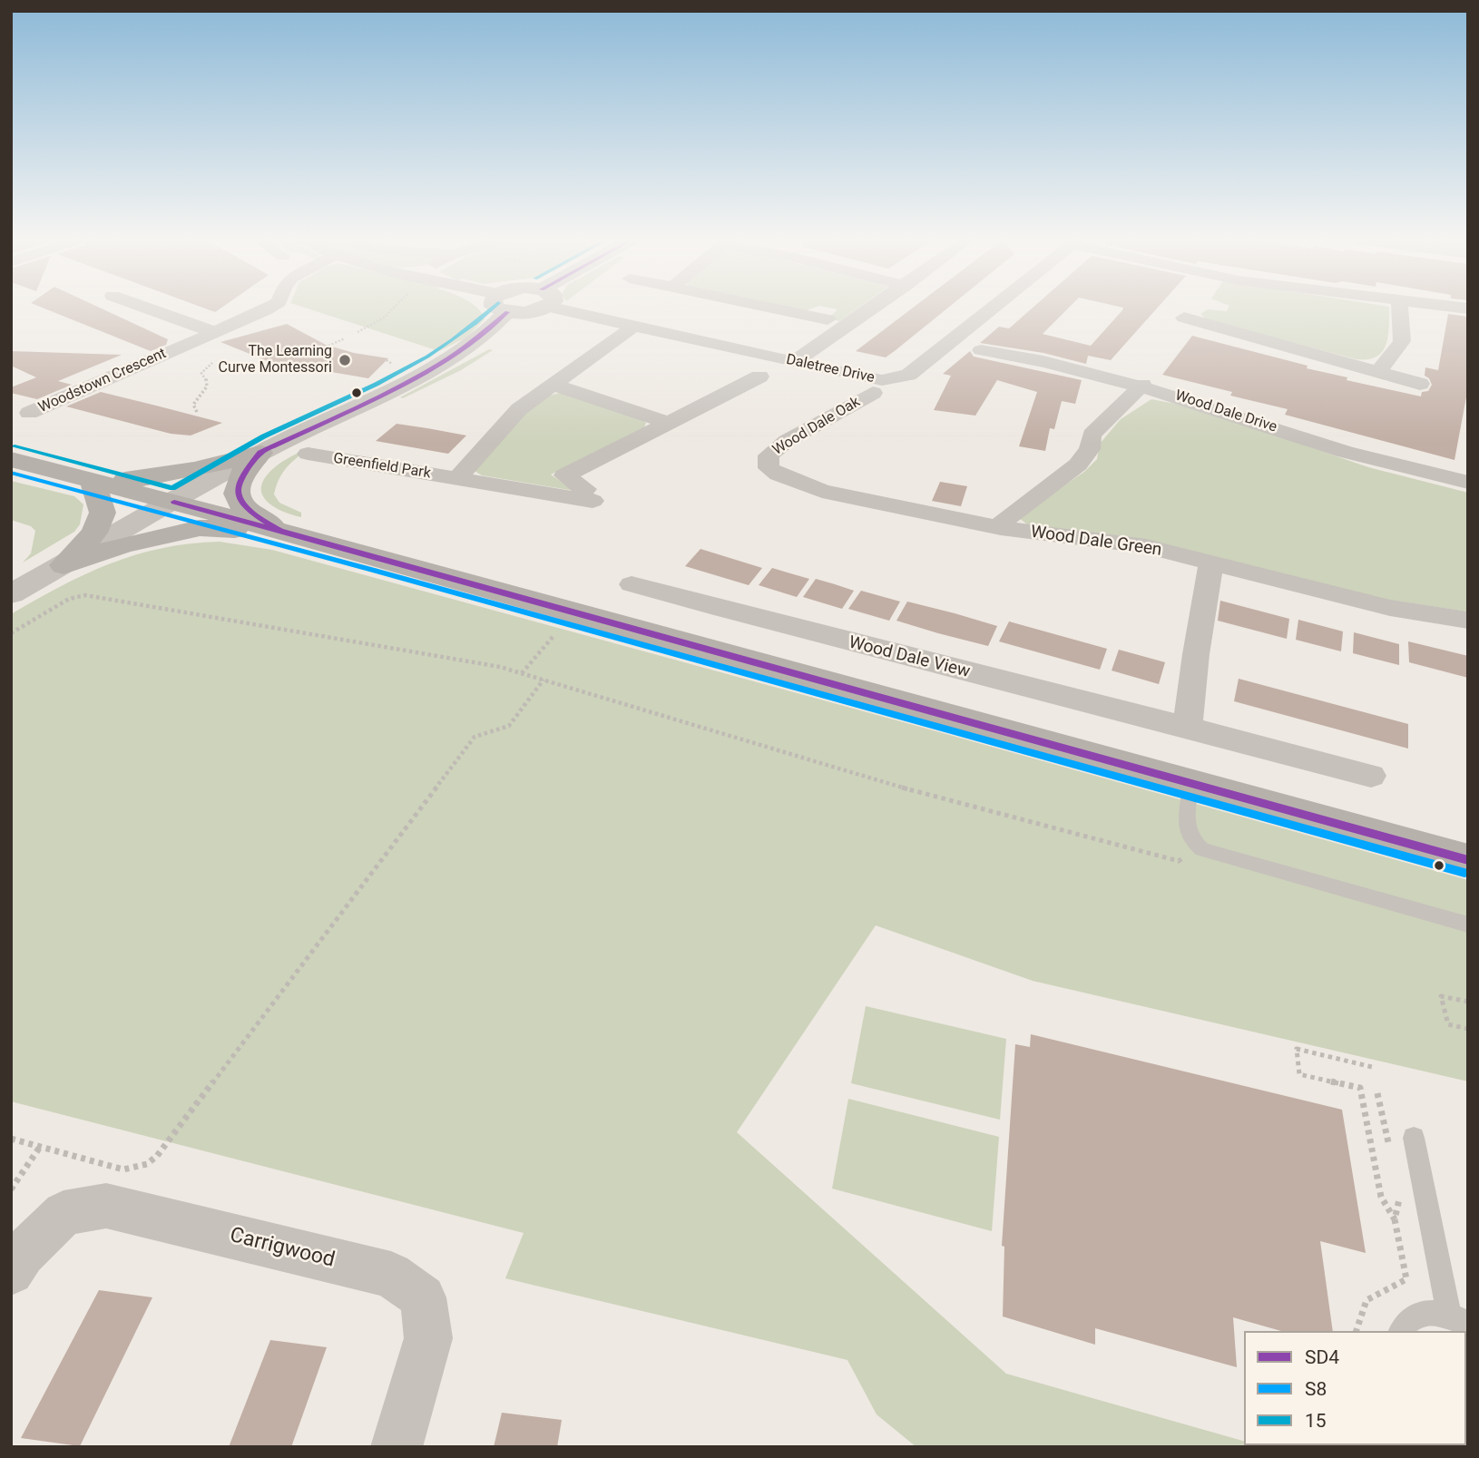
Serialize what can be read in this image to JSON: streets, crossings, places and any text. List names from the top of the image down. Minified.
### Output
{"streets":{"street":["Daletree Drive","Woodstown Crescent","Wood Dale Drive","Wood Dale Oak","Greenfield Park","Wood Dale Green","Wood Dale View","Carrigwood"]},"crossings":[["Wood Dale Oak","Wood Dale Green"]],"places":["The Learning Curve Montessori"],"lines":["transit line 15","transit line SD4","transit line S8"],"legend":["SD4","S8","15"]}
